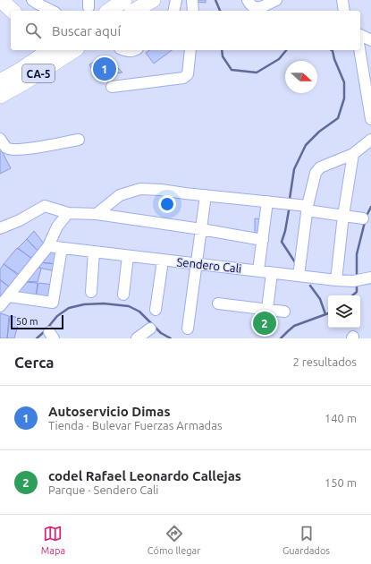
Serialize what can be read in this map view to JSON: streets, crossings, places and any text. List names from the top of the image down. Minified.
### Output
{"streets":{"highway":["CA-5"],"street":["Sendero Cali"]},"scale_bar":"50 m","north":"right","page":{"search":"Buscar aquí","pins":["1","2"],"scale":"50 m","heading":["Cerca","2 resultados"],"list":[{"mark":"1","name":"Autoservicio Dimas","note":"Tienda · Bulevar Fuerzas Armadas","value":"140 m"},{"mark":"2","name":"codel Rafael Leonardo Callejas","note":"Parque · Sendero Cali","value":"150 m"}],"nav":["Mapa","Cómo llegar","Guardados"]}}
